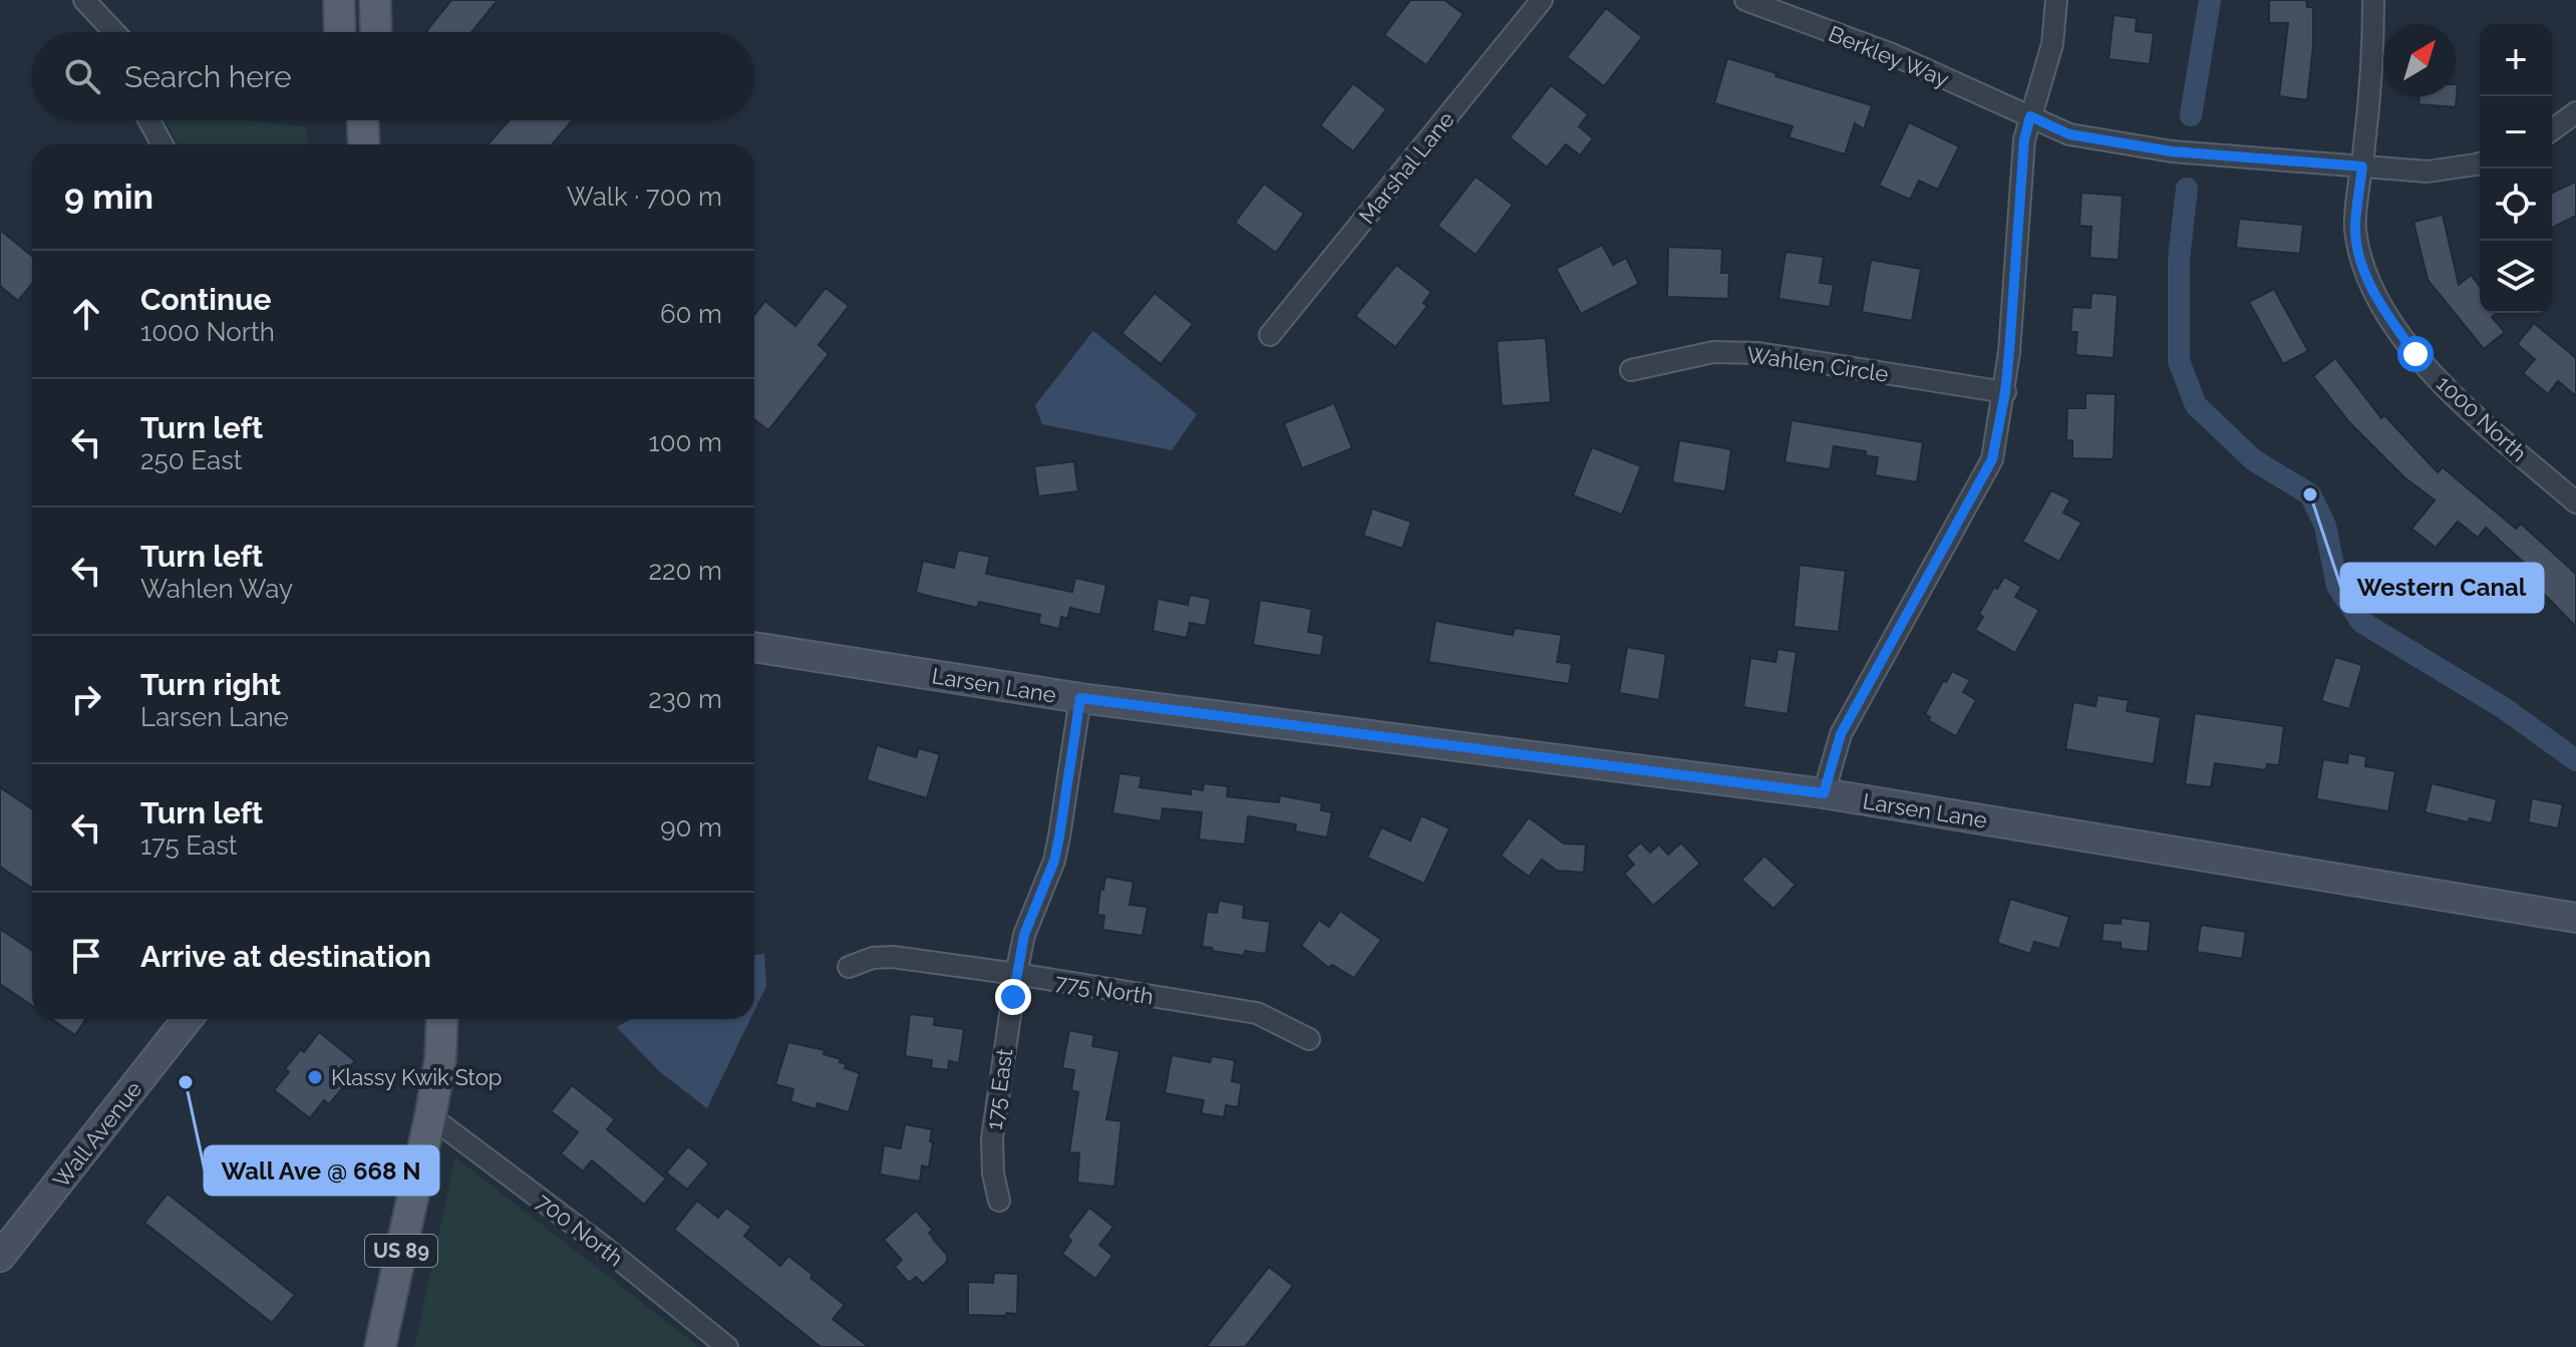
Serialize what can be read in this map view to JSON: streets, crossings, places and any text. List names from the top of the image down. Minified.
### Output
{"streets":{"main road":["Larsen Lane","Wall Avenue","US 89"],"street":["Berkley Way","Marshal Lane","Wahlen Circle","1000 North","775 North","175 East","700 North"]},"crossings":[["Berkley Way","1000 North"],["Larsen Lane","175 East"],["775 North","175 East"],["700 North","US 89"]],"places":["Western Canal","Klassy Kwik Stop","Wall Ave @ 668 N"],"north":"top right","page":{"map_buttons":["+","−"],"search":"Search here","heading":["9 min","Walk · 700 m"],"list":[["Continue","1000 North","60 m"],["Turn left","250 East","100 m"],["Turn left","Wahlen Way","220 m"],["Turn right","Larsen Lane","230 m"],["Turn left","175 East","90 m"],"Arrive at destination"]}}
